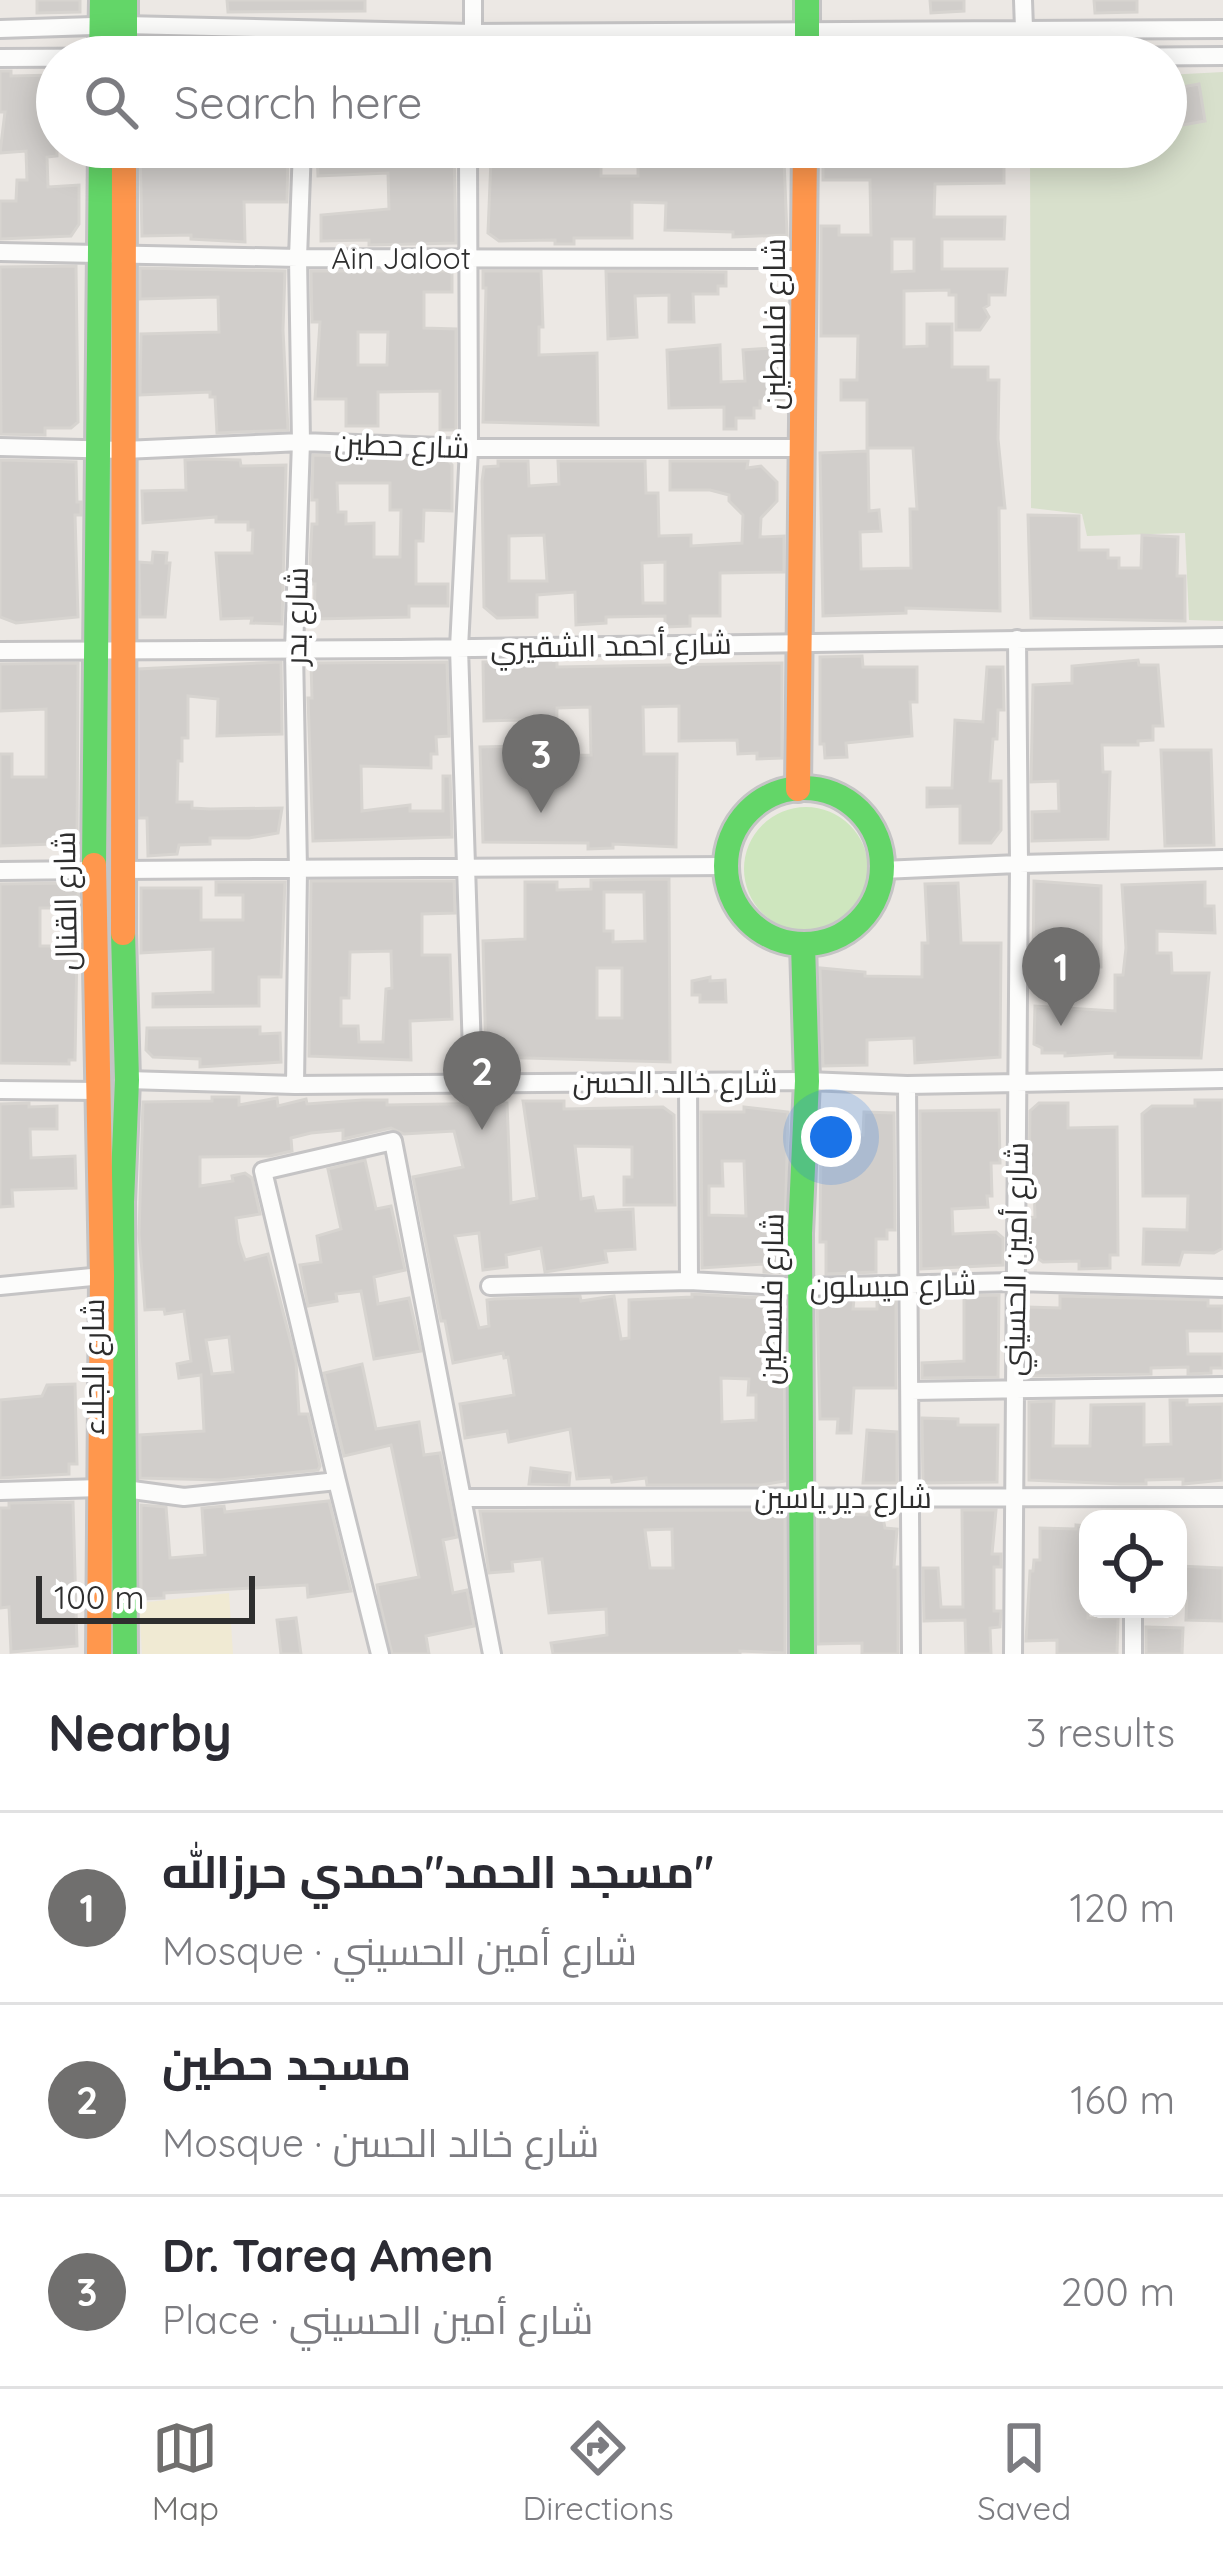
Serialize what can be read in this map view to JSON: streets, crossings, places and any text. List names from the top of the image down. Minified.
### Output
{"streets":{"main road":["شارع فلسطين","شارع القنال","شارع الجلاء"],"street":["Ain Jaloot","شارع حطين","شارع بدر","شارع أحمد الشقيري","شارع خالد الحسن","شارع أمين الحسيني","شارع ميسلون","شارع دير ياسين"]},"crossings":[["Ain Jaloot","شارع فلسطين"],["Ain Jaloot","شارع بدر"],["Ain Jaloot","شارع القنال"],["شارع فلسطين","شارع حطين"],["شارع فلسطين","شارع أحمد الشقيري"],["شارع فلسطين","شارع خالد الحسن"],["شارع فلسطين","شارع ميسلون"],["شارع فلسطين","شارع دير ياسين"],["شارع حطين","شارع بدر"],["شارع حطين","شارع القنال"],["شارع بدر","شارع أحمد الشقيري"],["شارع بدر","شارع خالد الحسن"],["شارع أحمد الشقيري","شارع القنال"],["شارع أحمد الشقيري","شارع أمين الحسيني"],["شارع القنال","شارع خالد الحسن"],["شارع القنال","شارع الجلاء"],["شارع خالد الحسن","شارع أمين الحسيني"],["شارع خالد الحسن","شارع الجلاء"],["شارع أمين الحسيني","شارع ميسلون"],["شارع أمين الحسيني","شارع دير ياسين"]],"scale_bar":"100 m","page":{"search":"Search here","pins":["3","1","2"],"scale":"100 m","heading":["Nearby","3 results"],"list":[{"mark":"1","name":"مسجد الحمد\"حمدي حرزالله\"","note":"Mosque · شارع أمين الحسيني","value":"120 m"},{"mark":"2","name":"مسجد حطين","note":"Mosque · شارع خالد الحسن","value":"160 m"},{"mark":"3","name":"Dr. Tareq Amen","note":"Place · شارع أمين الحسيني","value":"200 m"}],"nav":["Map","Directions","Saved"]}}
